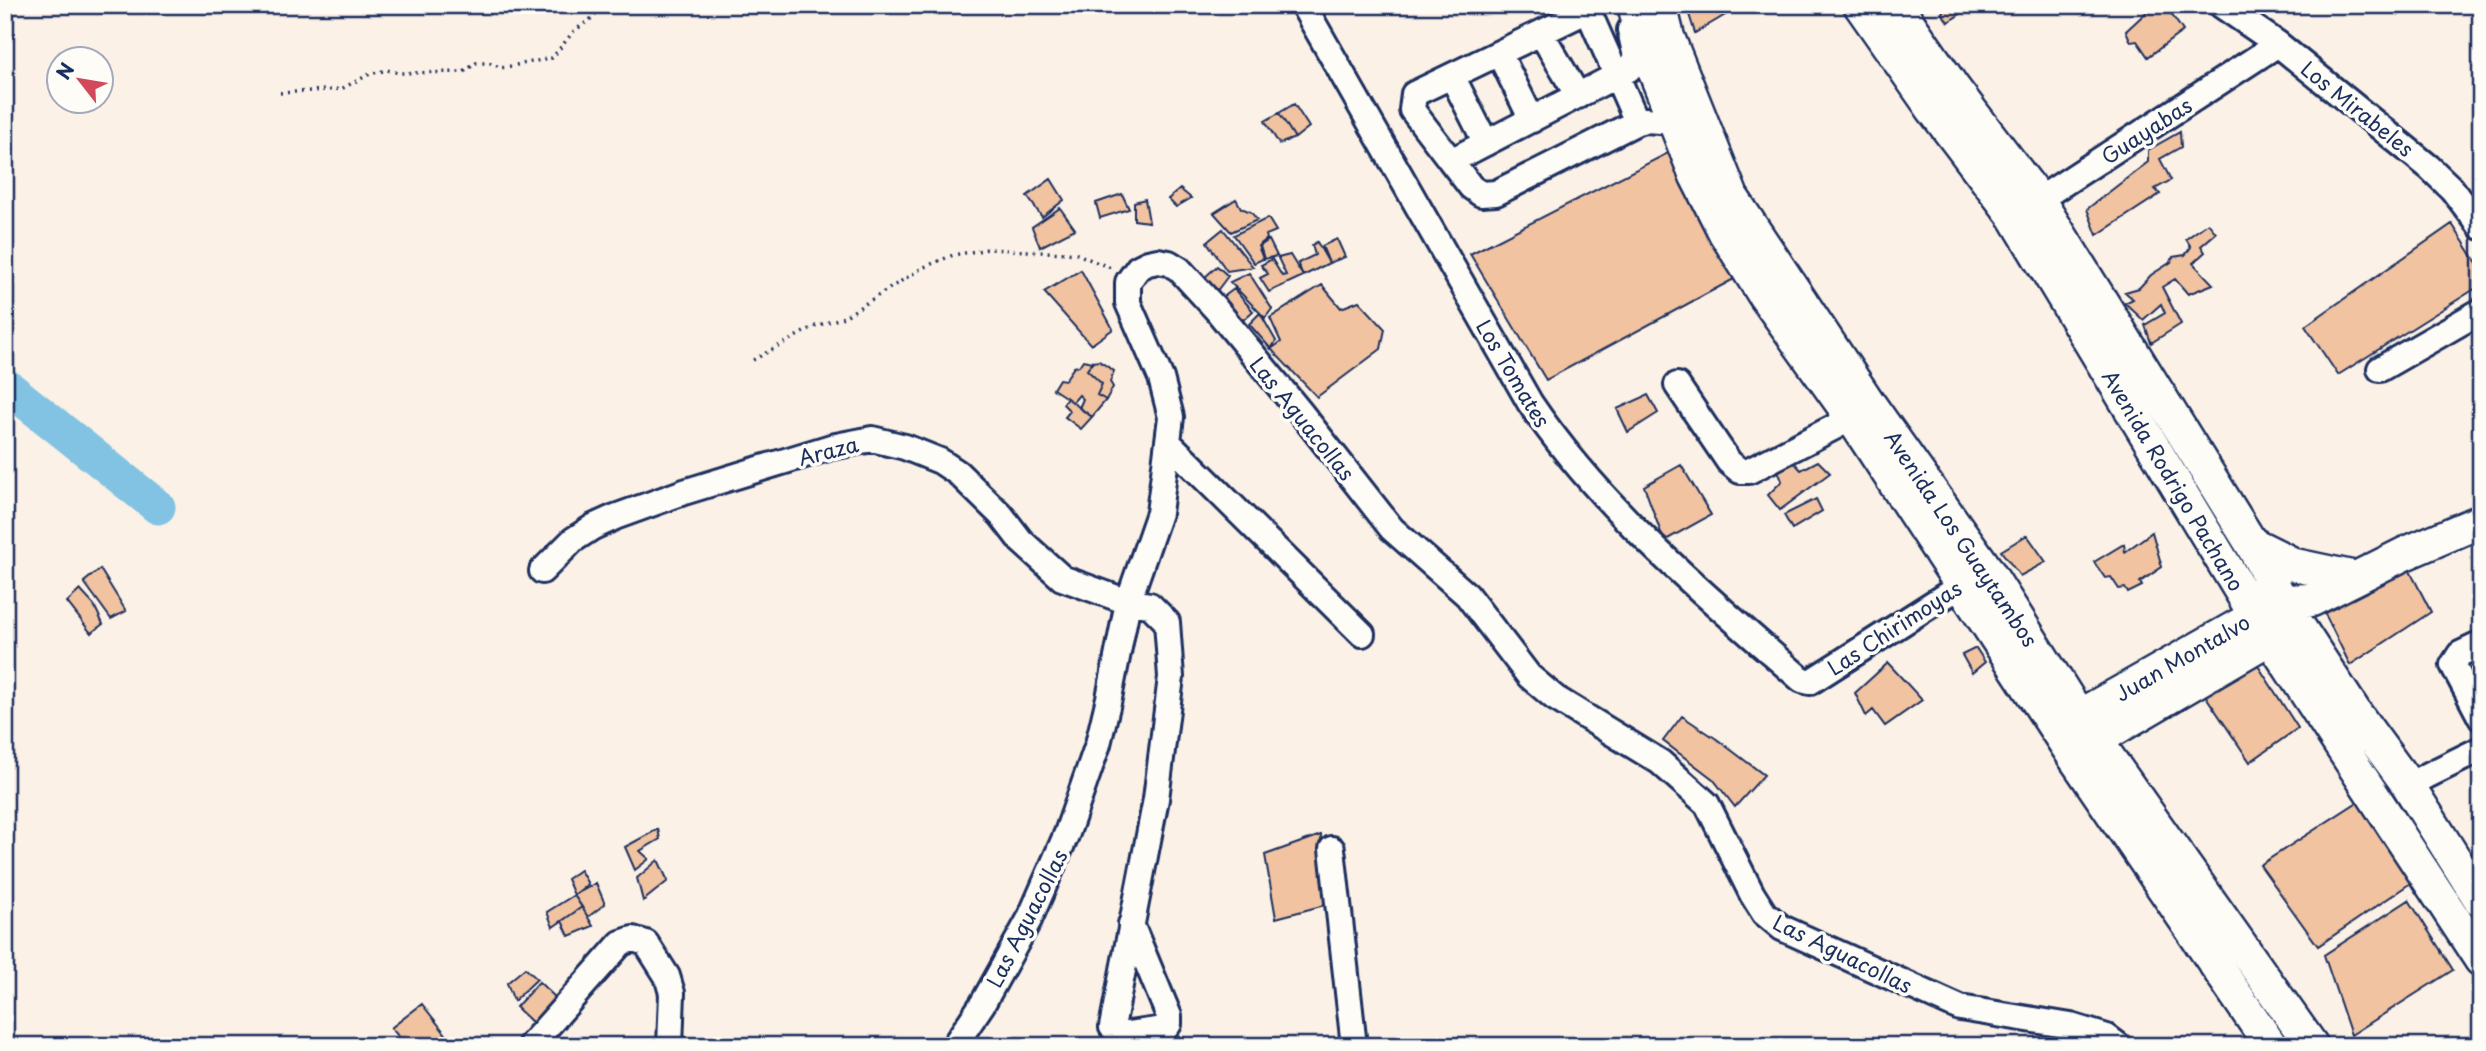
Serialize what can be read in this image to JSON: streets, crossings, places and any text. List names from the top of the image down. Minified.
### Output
{"streets":{"main road":["Avenida Rodrigo Pachano","Avenida Los Guaytambos","Juan Montalvo"],"street":["Los Mirabeles","Guayabas","Los Tomates","Las Aguacollas","Araza","Las Chirimoyas"]},"crossings":[["Los Mirabeles","Guayabas"],["Guayabas","Avenida Rodrigo Pachano"],["Los Tomates","Las Chirimoyas"],["Las Aguacollas","Araza"],["Avenida Rodrigo Pachano","Juan Montalvo"],["Avenida Los Guaytambos","Las Chirimoyas"],["Avenida Los Guaytambos","Juan Montalvo"]],"north":"top left"}
